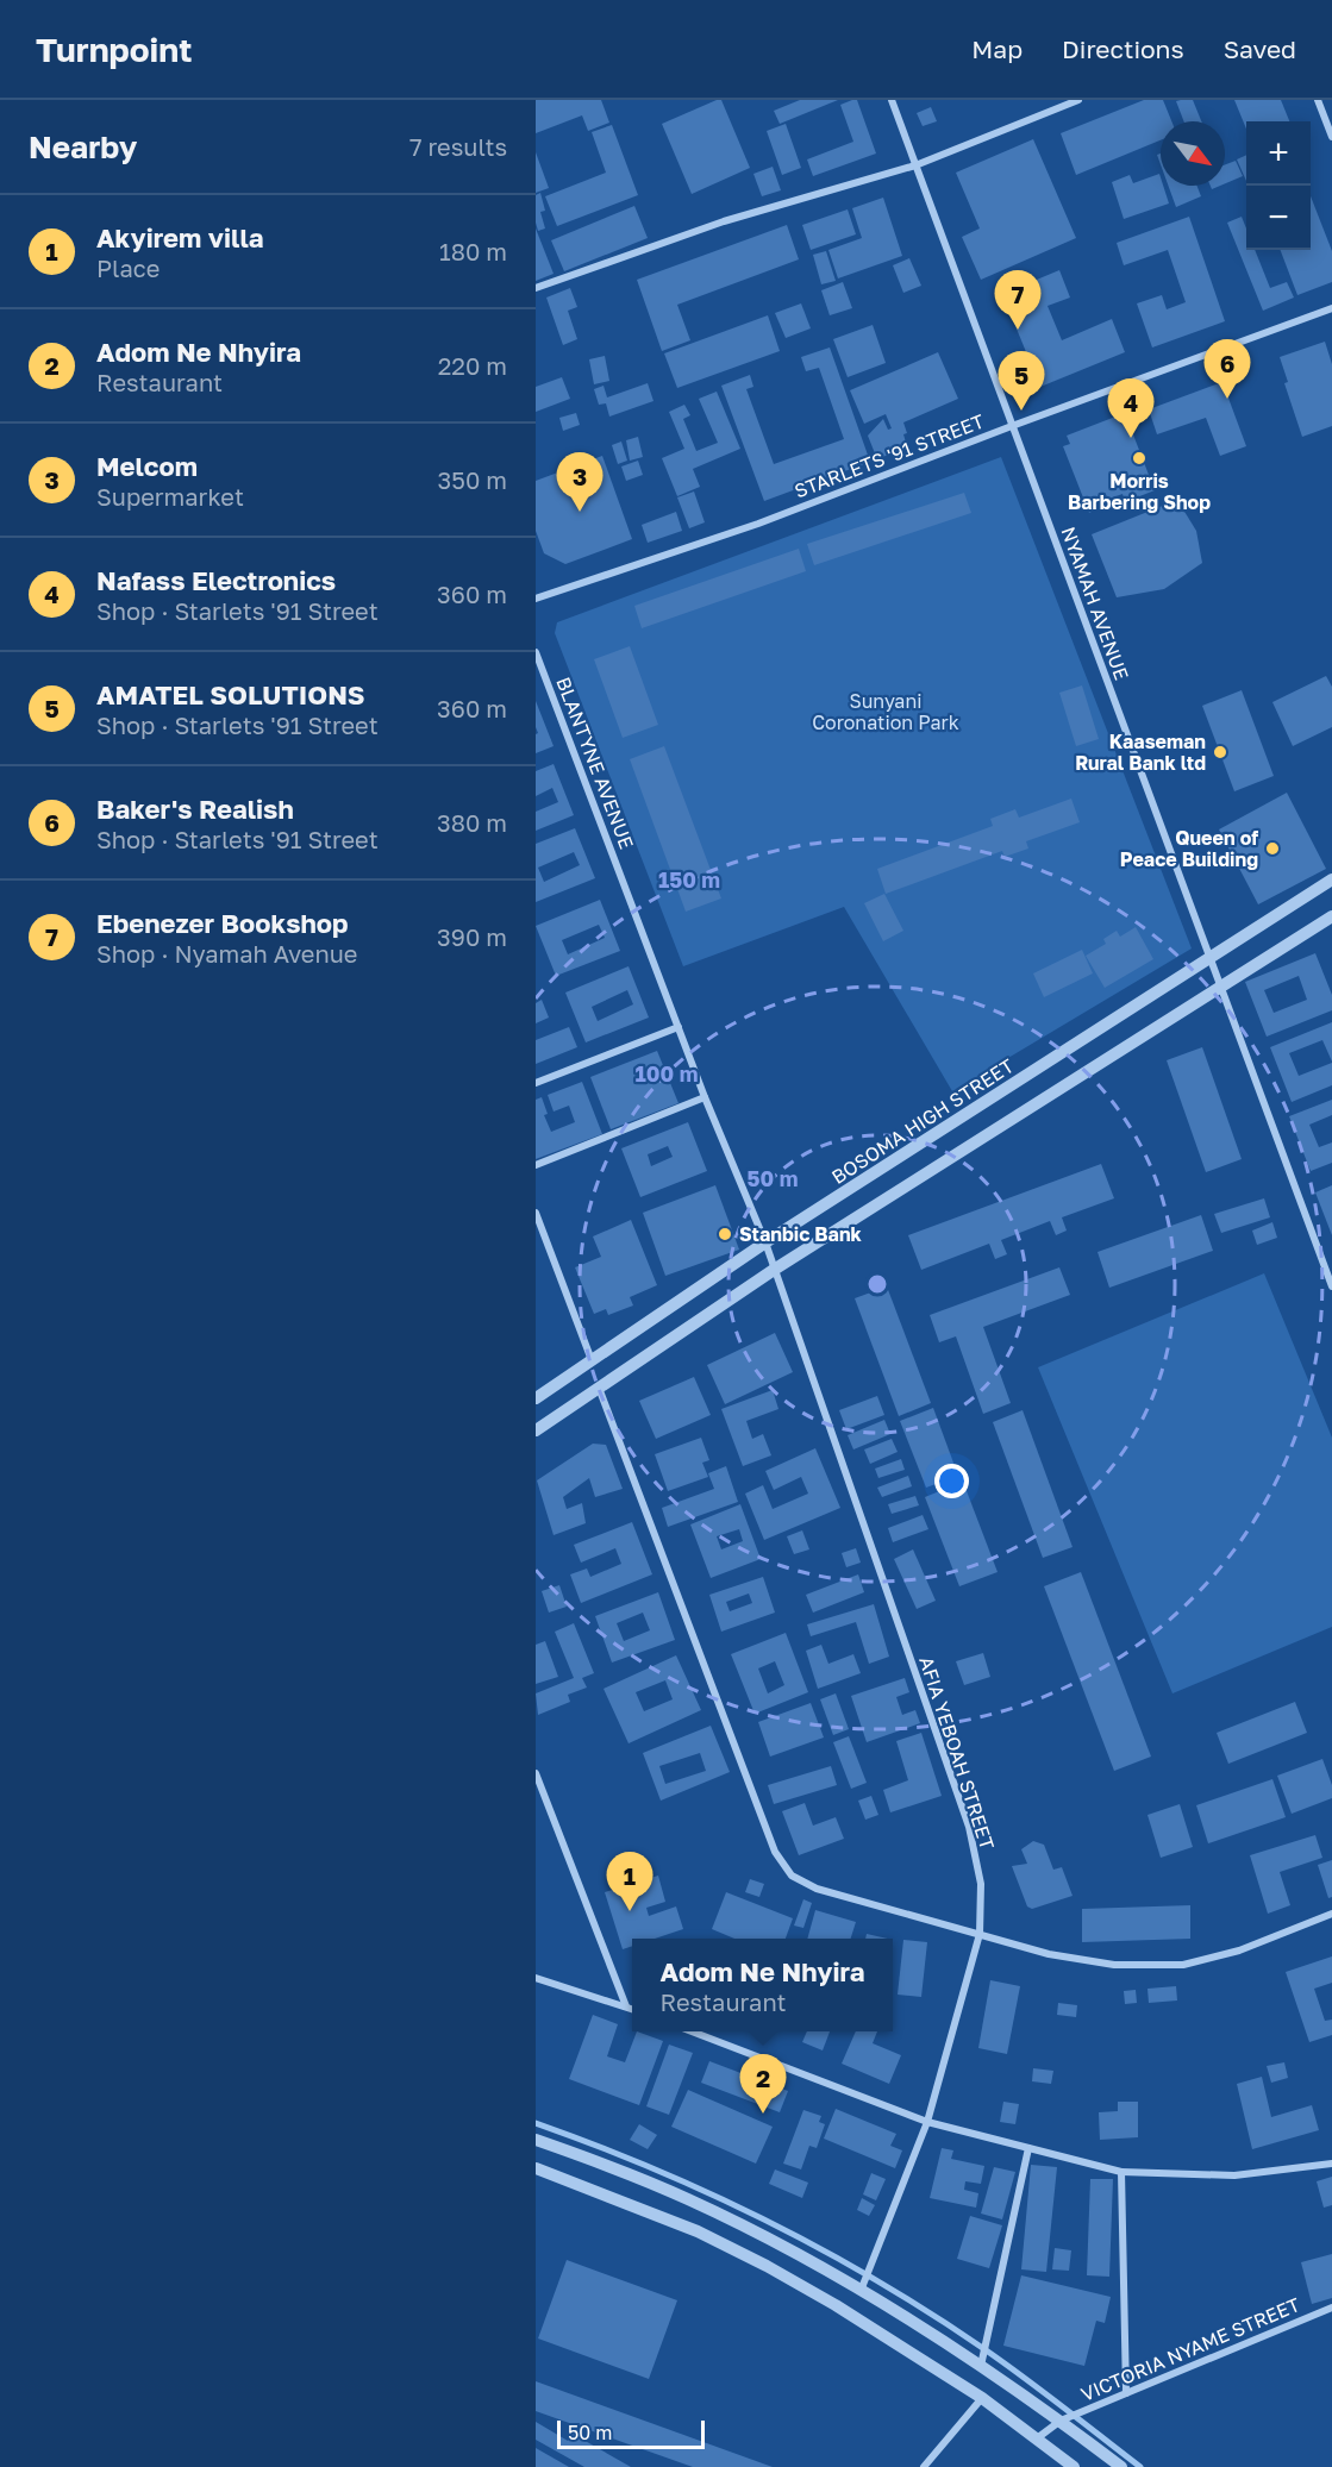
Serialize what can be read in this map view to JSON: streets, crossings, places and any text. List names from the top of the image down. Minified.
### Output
{"streets":{"street":["STARLETS '91 STREET","NYAMAH AVENUE","BLANTYNE AVENUE","BOSOMA HIGH STREET","AFIA YEBOAH STREET","VICTORIA NYAME STREET"]},"crossings":[["STARLETS '91 STREET","NYAMAH AVENUE"],["NYAMAH AVENUE","BOSOMA HIGH STREET"],["BLANTYNE AVENUE","BOSOMA HIGH STREET"],["BLANTYNE AVENUE","AFIA YEBOAH STREET"],["BOSOMA HIGH STREET","AFIA YEBOAH STREET"]],"parks":["Sunyani Coronation Park"],"places":["Morris Barbering Shop","Kaaseman Rural Bank ltd","Queen of Peace Building","Stanbic Bank"],"scale_bar":"50 m","north":"bottom right","page":{"header":"Turnpoint","nav":["Map","Directions","Saved"],"heading":["Nearby","7 results"],"map_buttons":["+","−"],"list":[{"mark":"1","name":"Akyirem villa","note":"Place","value":"180 m"},{"mark":"2","name":"Adom Ne Nhyira","note":"Restaurant","value":"220 m"},{"mark":"3","name":"Melcom","note":"Supermarket","value":"350 m"},{"mark":"4","name":"Nafass Electronics","note":"Shop · Starlets '91 Street","value":"360 m"},{"mark":"5","name":"AMATEL SOLUTIONS","note":"Shop · Starlets '91 Street","value":"360 m"},{"mark":"6","name":"Baker's Realish","note":"Shop · Starlets '91 Street","value":"380 m"},{"mark":"7","name":"Ebenezer Bookshop","note":"Shop · Nyamah Avenue","value":"390 m"}],"pins":["7","6","5","4","3","1","2"],"popup":["Adom Ne Nhyira","Restaurant"],"scale":"50 m"},"rings":["150 m","100 m","50 m"]}
